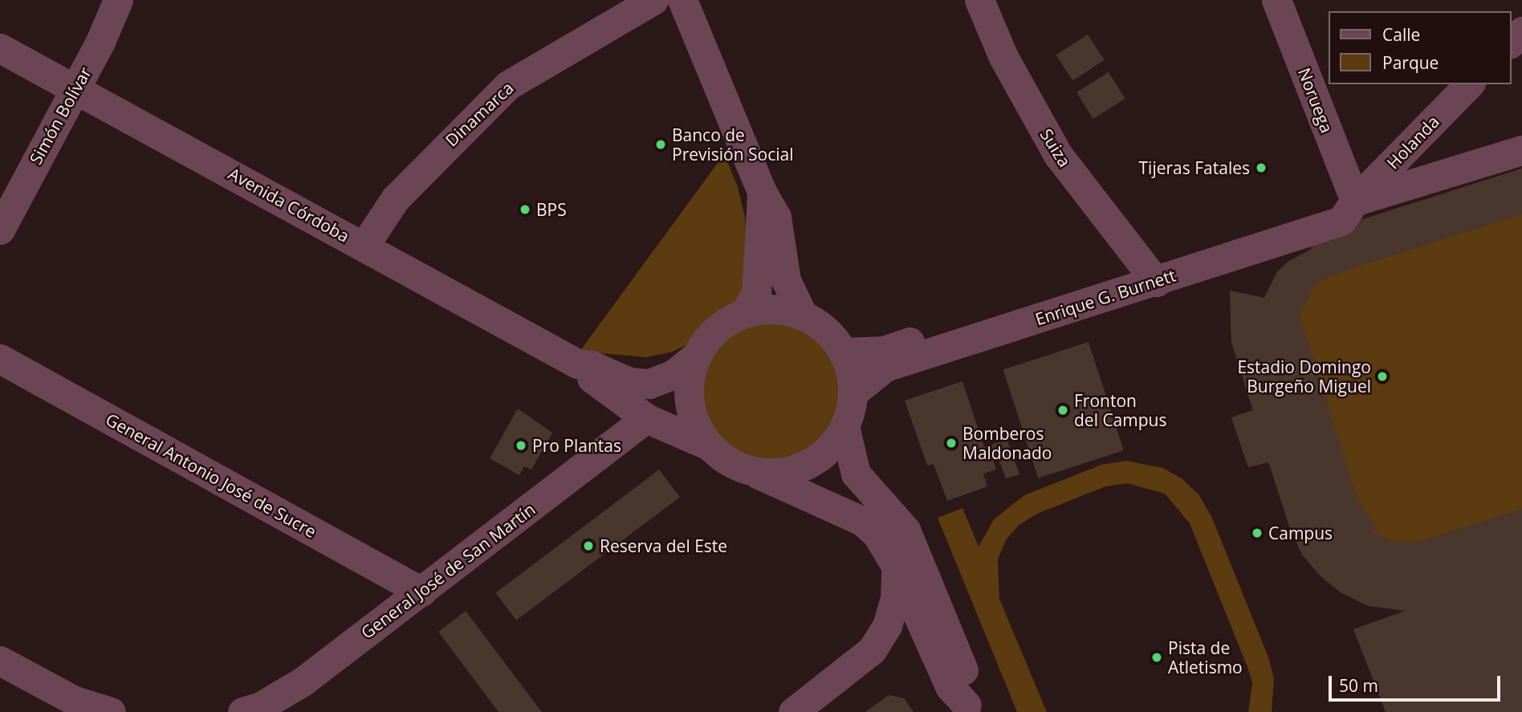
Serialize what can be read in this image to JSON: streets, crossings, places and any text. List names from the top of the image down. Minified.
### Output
{"streets":{"street":["Noruega","Dinamarca","Simón Bolívar","Holanda","Suiza","Avenida Córdoba","Enrique G. Burnett","General Antonio José de Sucre","General José de San Martín"]},"crossings":[["Noruega","Holanda"],["Noruega","Enrique G. Burnett"],["Dinamarca","Avenida Córdoba"],["Simón Bolívar","Avenida Córdoba"],["Holanda","Enrique G. Burnett"],["Suiza","Enrique G. Burnett"],["Avenida Córdoba","Enrique G. Burnett"],["Avenida Córdoba","General José de San Martín"],["General Antonio José de Sucre","General José de San Martín"]],"places":["Banco de Previsión Social","Tijeras Fatales","BPS","Estadio Domingo Burgeño Miguel","Fronton del Campus","Bomberos Maldonado","Pro Plantas","Campus","Reserva del Este","Pista de Atletismo"],"legend":["Calle","Parque"],"scale_bar":"50 m"}
